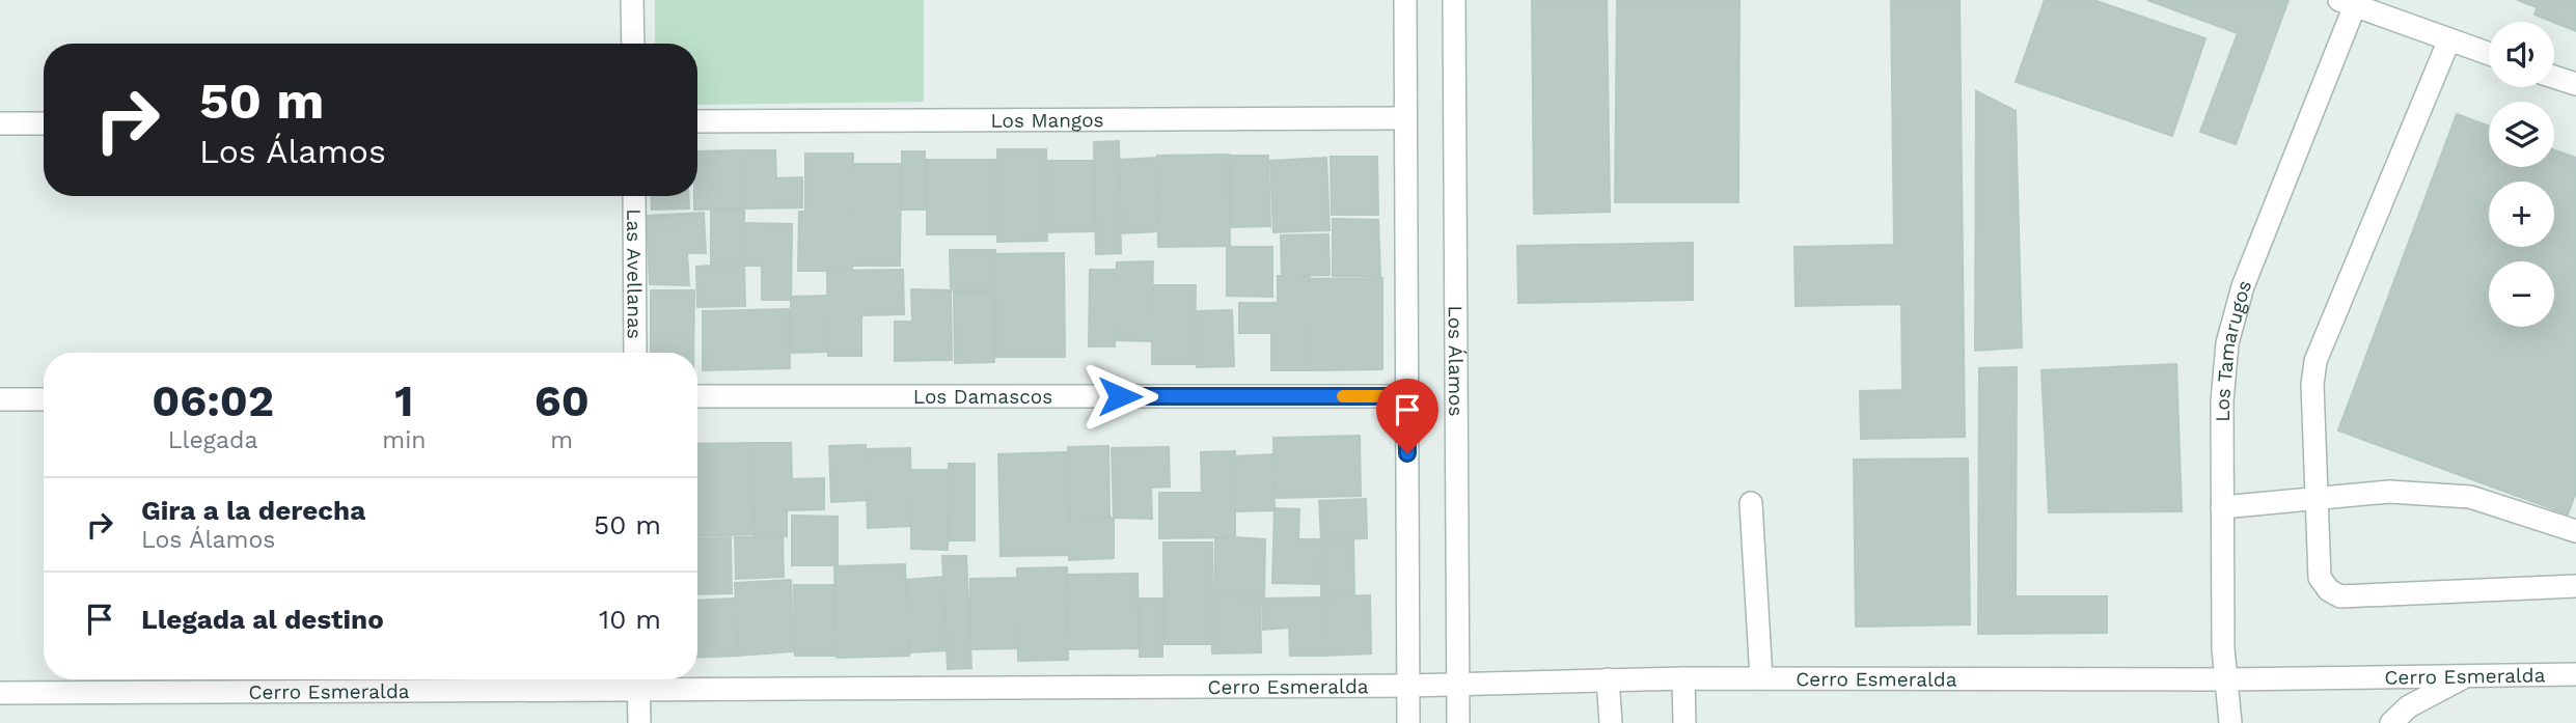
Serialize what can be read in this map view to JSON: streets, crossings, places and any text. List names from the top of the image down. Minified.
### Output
{"streets":{"street":["Los Mangos","Las Avellanas","Los Tamarugos","Los Álamos","Los Damascos","Cerro Esmeralda"]},"crossings":[["Los Tamarugos","Cerro Esmeralda"],["Los Álamos","Cerro Esmeralda"]],"page":{"map_buttons":["+","−"],"turn":["50 m","Los Álamos"],"eta":["06:02","Llegada","1","min","60","m"],"list":[{"name":"Gira a la derecha","note":"Los Álamos","value":"50 m"},{"name":"Llegada al destino","value":"10 m"}]}}
